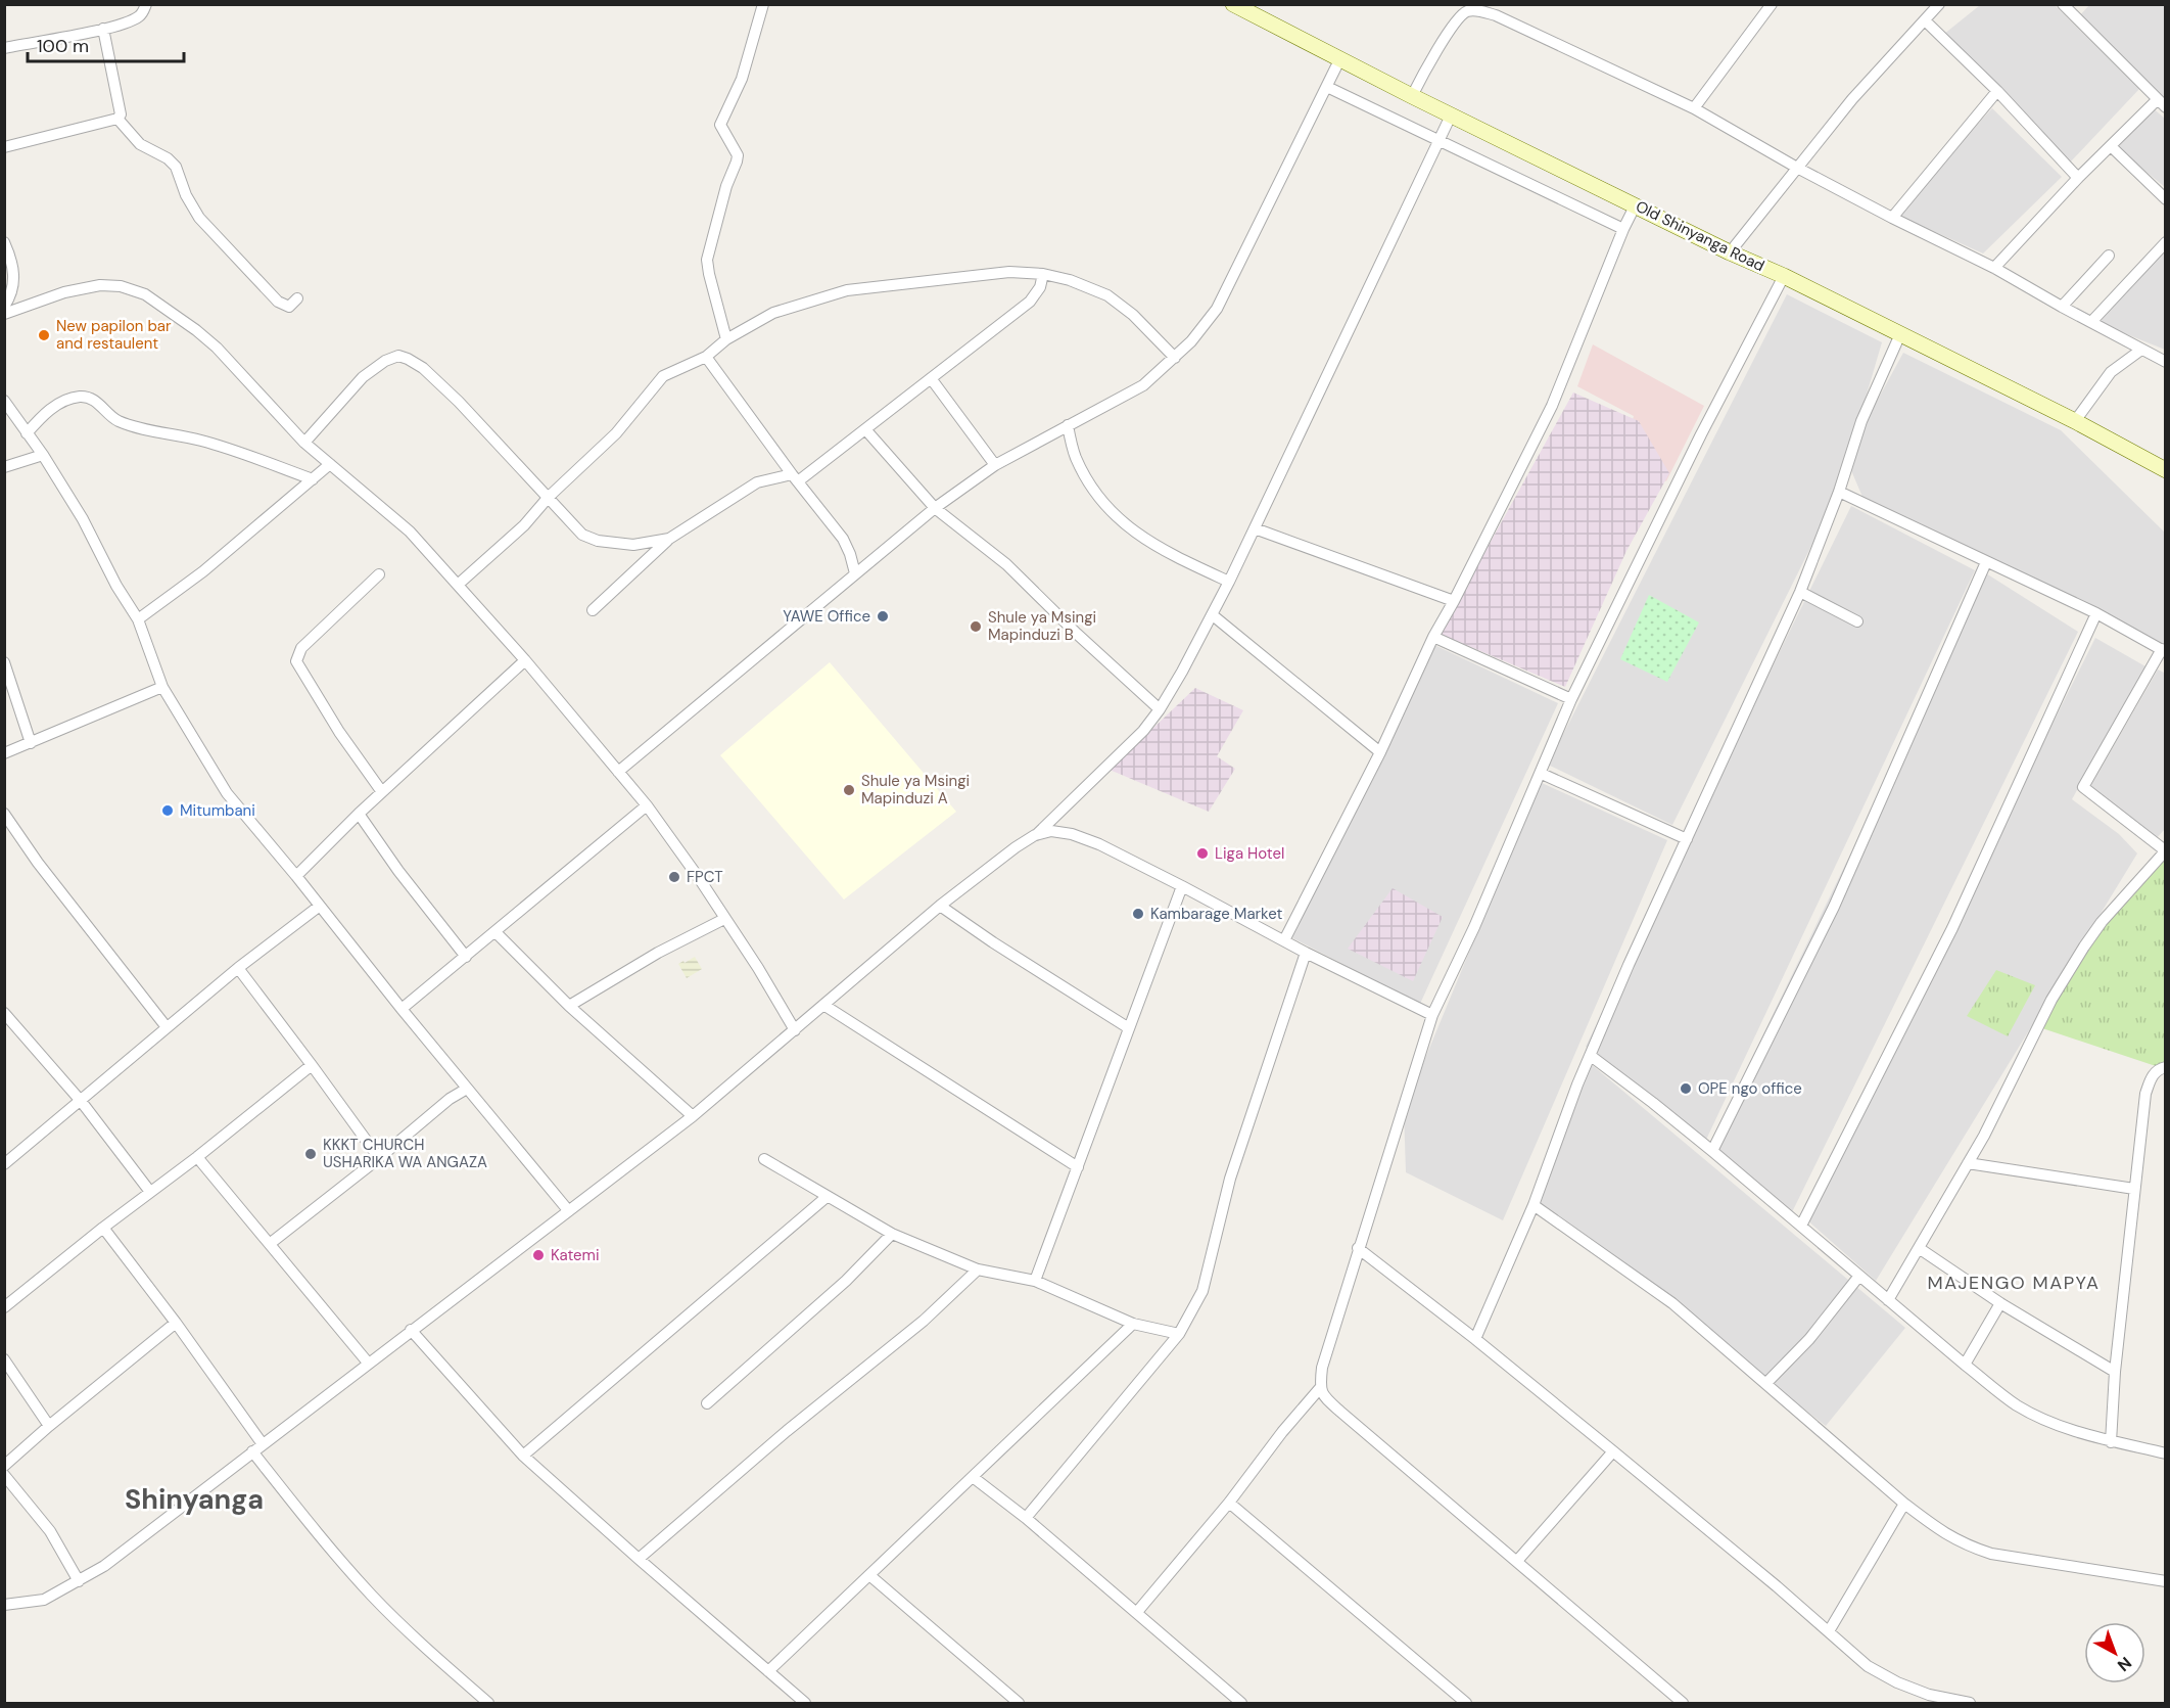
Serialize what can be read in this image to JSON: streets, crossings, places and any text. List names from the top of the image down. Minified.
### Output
{"streets":{"main road":["Old Shinyanga Road"]},"districts":["MAJENGO MAPYA","Shinyanga"],"places":["New papilon bar and restaulent","YAWE Office","Shule ya Msingi Mapinduzi B","Shule ya Msingi Mapinduzi A","Mitumbani","Liga Hotel","FPCT","Kambarage Market","OPE ngo office","KKKT CHURCH USHARIKA WA ANGAZA","Katemi"],"scale_bar":"100 m","north":"bottom right"}
